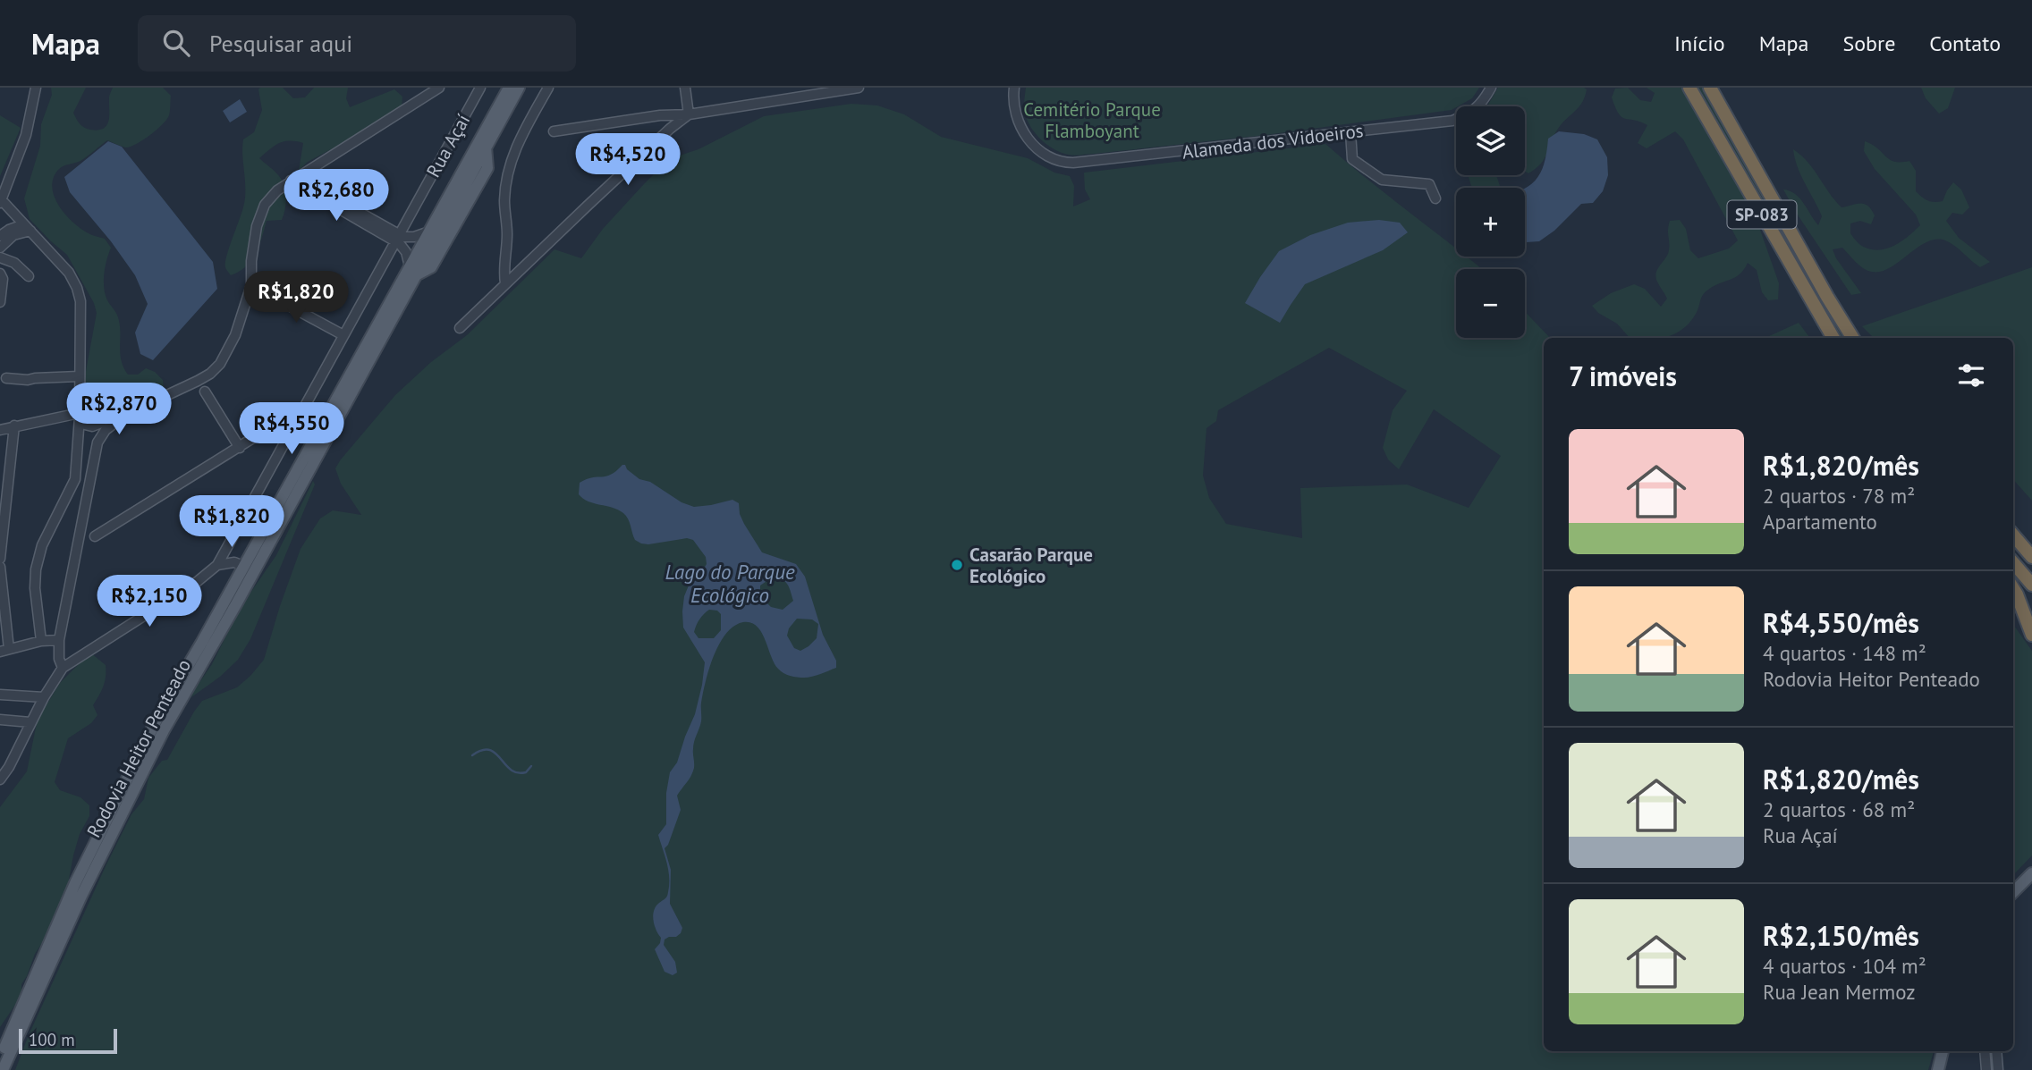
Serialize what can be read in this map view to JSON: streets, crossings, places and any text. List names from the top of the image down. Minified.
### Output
{"streets":{"highway":["SP-083"],"main road":["Rodovia Heitor Penteado"],"street":["Alameda dos Vidoeiros","Rua Açaí"]},"water":["Lago do Parque Ecológico"],"parks":["Cemitério Parque Flamboyant"],"places":["Casarão Parque Ecológico"],"scale_bar":"100 m","page":{"header":"Mapa","search":"Pesquisar aqui","nav":["Início","Mapa","Sobre","Contato"],"map_buttons":["+","−"],"price":["R$4,520","R$2,680","R$1,820","R$2,870","R$4,550","R$1,820","R$2,150"],"heading":"7 imóveis","list":[{"name":"R$1,820/mês","note":"2 quartos · 78 m² · Apartamento"},{"name":"R$4,550/mês","note":"4 quartos · 148 m² · Rodovia Heitor Penteado"},{"name":"R$1,820/mês","note":"2 quartos · 68 m² · Rua Açaí"},{"name":"R$2,150/mês","note":"4 quartos · 104 m² · Rua Jean Mermoz"}],"scale":"100 m"}}
